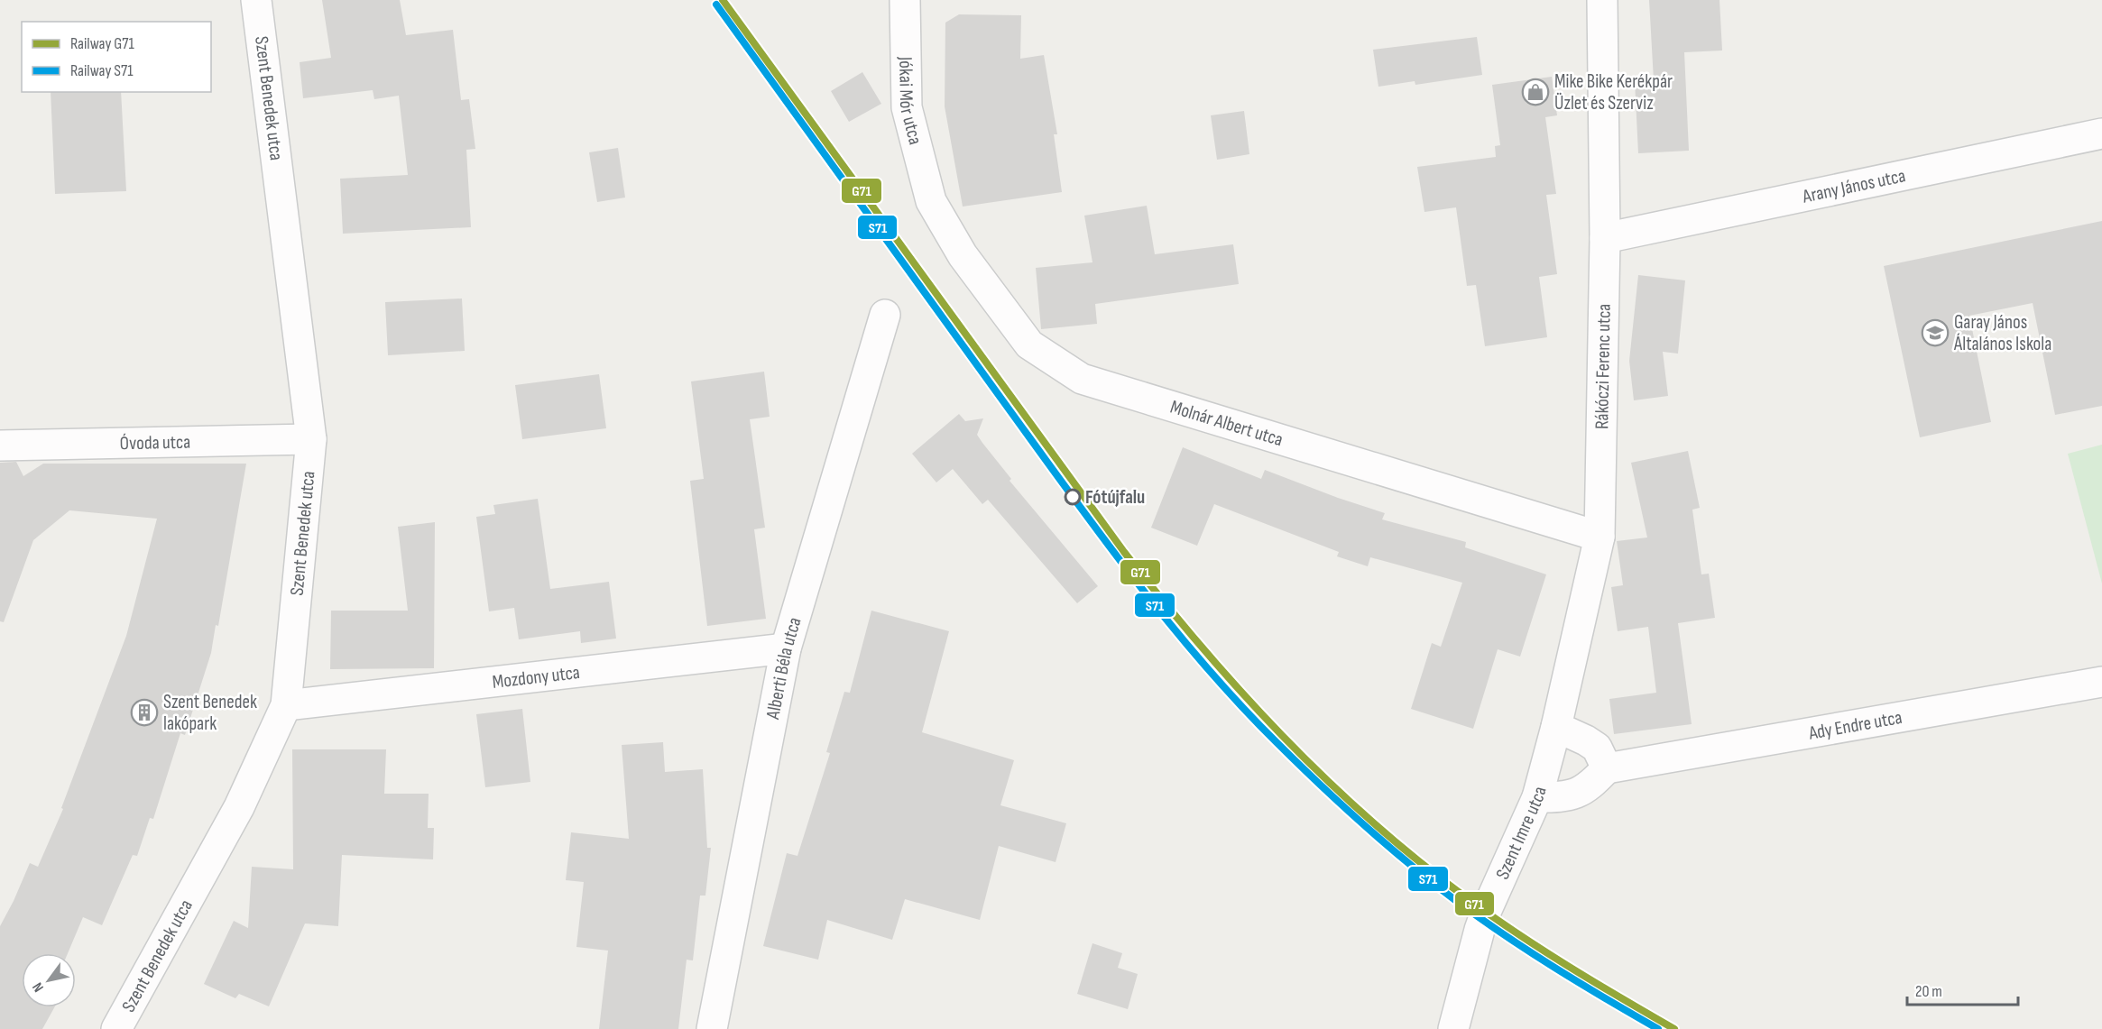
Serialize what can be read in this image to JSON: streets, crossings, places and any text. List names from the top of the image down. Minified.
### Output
{"streets":{"street":["Szent Benedek utca","Jókai Mór utca","Arany János utca","Rákóczi Ferenc utca","Molnár Albert utca","Óvoda utca","Alberti Béla utca","Mozdony utca","Ady Endre utca","Szent Imre utca"]},"crossings":[["Szent Benedek utca","Óvoda utca"],["Szent Benedek utca","Mozdony utca"],["Jókai Mór utca","Molnár Albert utca"],["Arany János utca","Rákóczi Ferenc utca"],["Rákóczi Ferenc utca","Molnár Albert utca"],["Rákóczi Ferenc utca","Szent Imre utca"],["Alberti Béla utca","Mozdony utca"]],"places":{"shop":["Mike Bike Kerékpár Üzlet és Szerviz"],"school or university":["Garay János Általános Iskola"],"other":["Fótújfalu"],"building":["Szent Benedek lakópark"]},"lines":["rail line G71","rail line S71"],"legend":["Railway G71","Railway S71"],"scale_bar":"20 m","north":"bottom left"}
